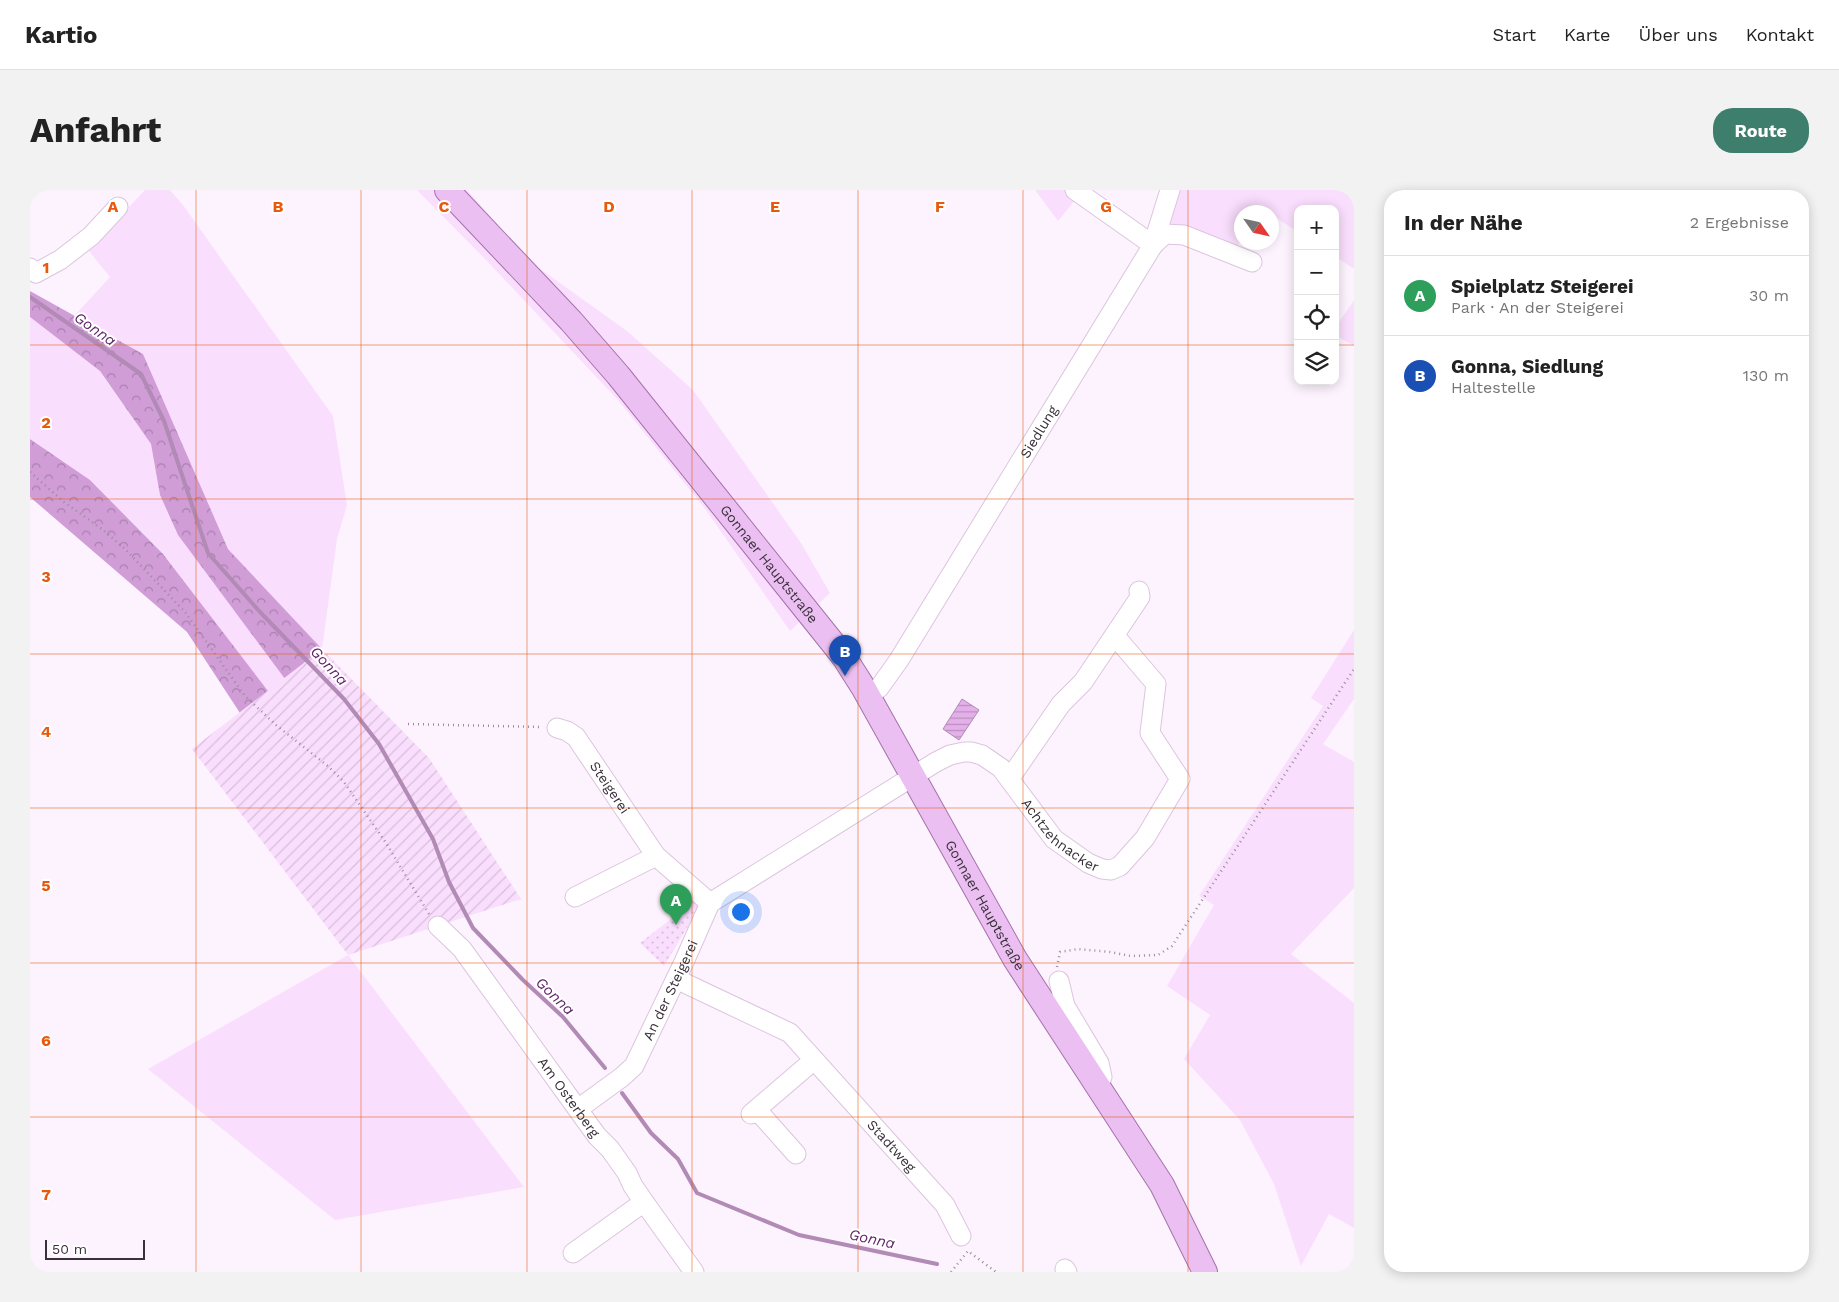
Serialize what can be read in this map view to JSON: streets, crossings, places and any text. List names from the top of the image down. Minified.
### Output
{"streets":{"main road":["Gonnaer Hauptstraße"],"street":["Siedlung","Steigerei","Achtzehnacker","An der Steigerei","Am Osterberg","Stadtweg"]},"crossings":[["Siedlung","Gonnaer Hauptstraße"],["Gonnaer Hauptstraße","Achtzehnacker"],["Steigerei","An der Steigerei"],["An der Steigerei","Am Osterberg"],["An der Steigerei","Stadtweg"]],"water":["Gonna"],"scale_bar":"50 m","north":"bottom right","page":{"header":"Kartio","nav":["Start","Karte","Über uns","Kontakt"],"buttons":"Route","title":"Anfahrt","heading":["In der Nähe","2 Ergebnisse"],"map_buttons":["+","−"],"list":[{"mark":"A","name":"Spielplatz Steigerei","note":"Park · An der Steigerei","value":"30 m"},{"mark":"B","name":"Gonna, Siedlung","note":"Haltestelle","value":"130 m"}],"pins":["B","A"],"scale":"50 m"},"grid":{"columns":["A","B","C","D","E","F","G"],"rows":["1","2","3","4","5","6","7"]}}
